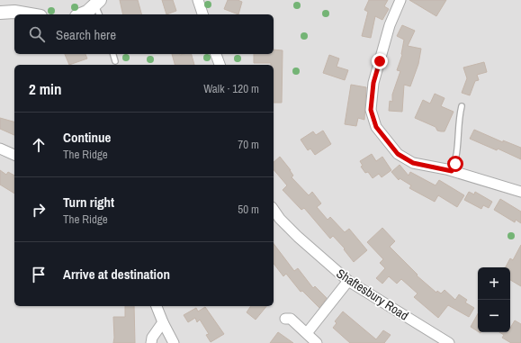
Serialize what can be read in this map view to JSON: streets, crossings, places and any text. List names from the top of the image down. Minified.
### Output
{"streets":{"street":["Shaftesbury Road"]},"page":{"search":"Search here","heading":["2 min","Walk · 120 m"],"list":[["Continue","The Ridge","70 m"],["Turn right","The Ridge","50 m"],"Arrive at destination"],"map_buttons":["+","−"]}}
